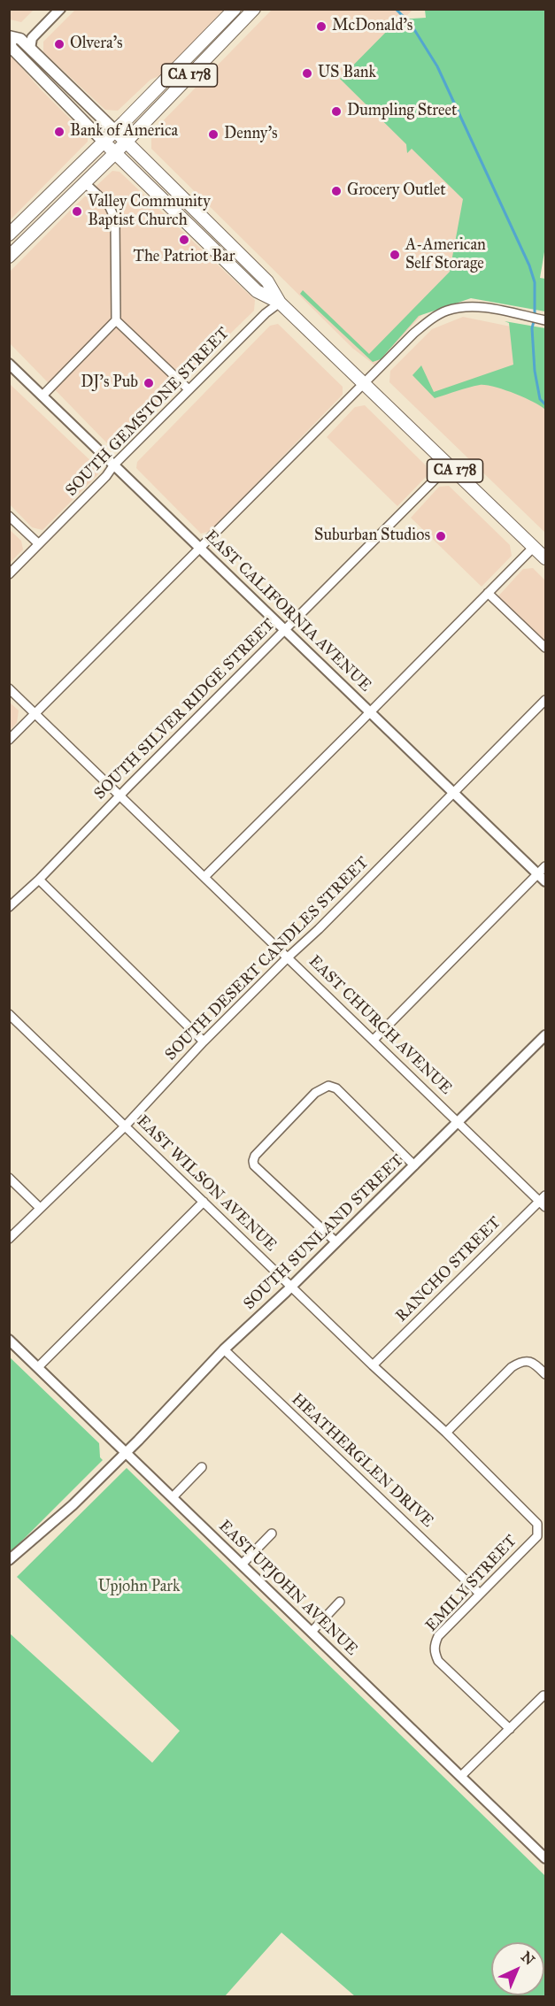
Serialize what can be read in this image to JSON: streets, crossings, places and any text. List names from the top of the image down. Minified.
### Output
{"streets":{"main road":["CA 178"],"street":["SOUTH GEMSTONE STREET","EAST CALIFORNIA AVENUE","SOUTH SILVER RIDGE STREET","SOUTH DESERT CANDLES STREET","EAST CHURCH AVENUE","EAST WILSON AVENUE","SOUTH SUNLAND STREET","RANCHO STREET","HEATHERGLEN DRIVE","EMILY STREET","EAST UPJOHN AVENUE"]},"crossings":[["CA 178","SOUTH GEMSTONE STREET"],["CA 178","SOUTH SILVER RIDGE STREET"],["SOUTH GEMSTONE STREET","EAST CALIFORNIA AVENUE"],["EAST CALIFORNIA AVENUE","SOUTH SILVER RIDGE STREET"],["EAST CALIFORNIA AVENUE","SOUTH DESERT CANDLES STREET"],["SOUTH SILVER RIDGE STREET","EAST CHURCH AVENUE"],["SOUTH DESERT CANDLES STREET","EAST CHURCH AVENUE"],["SOUTH DESERT CANDLES STREET","EAST WILSON AVENUE"],["EAST CHURCH AVENUE","SOUTH SUNLAND STREET"],["EAST CHURCH AVENUE","RANCHO STREET"],["EAST WILSON AVENUE","SOUTH SUNLAND STREET"],["EAST WILSON AVENUE","RANCHO STREET"],["EAST WILSON AVENUE","EMILY STREET"],["SOUTH SUNLAND STREET","HEATHERGLEN DRIVE"],["SOUTH SUNLAND STREET","EAST UPJOHN AVENUE"],["HEATHERGLEN DRIVE","EMILY STREET"]],"parks":["Upjohn Park"],"places":["McDonald's","Olvera's","US Bank","Dumpling Street","Bank of America","Denny's","Grocery Outlet","Valley Community Baptist Church","The Patriot Bar","A-American Self Storage","DJ's Pub","Suburban Studios"],"north":"top right"}
